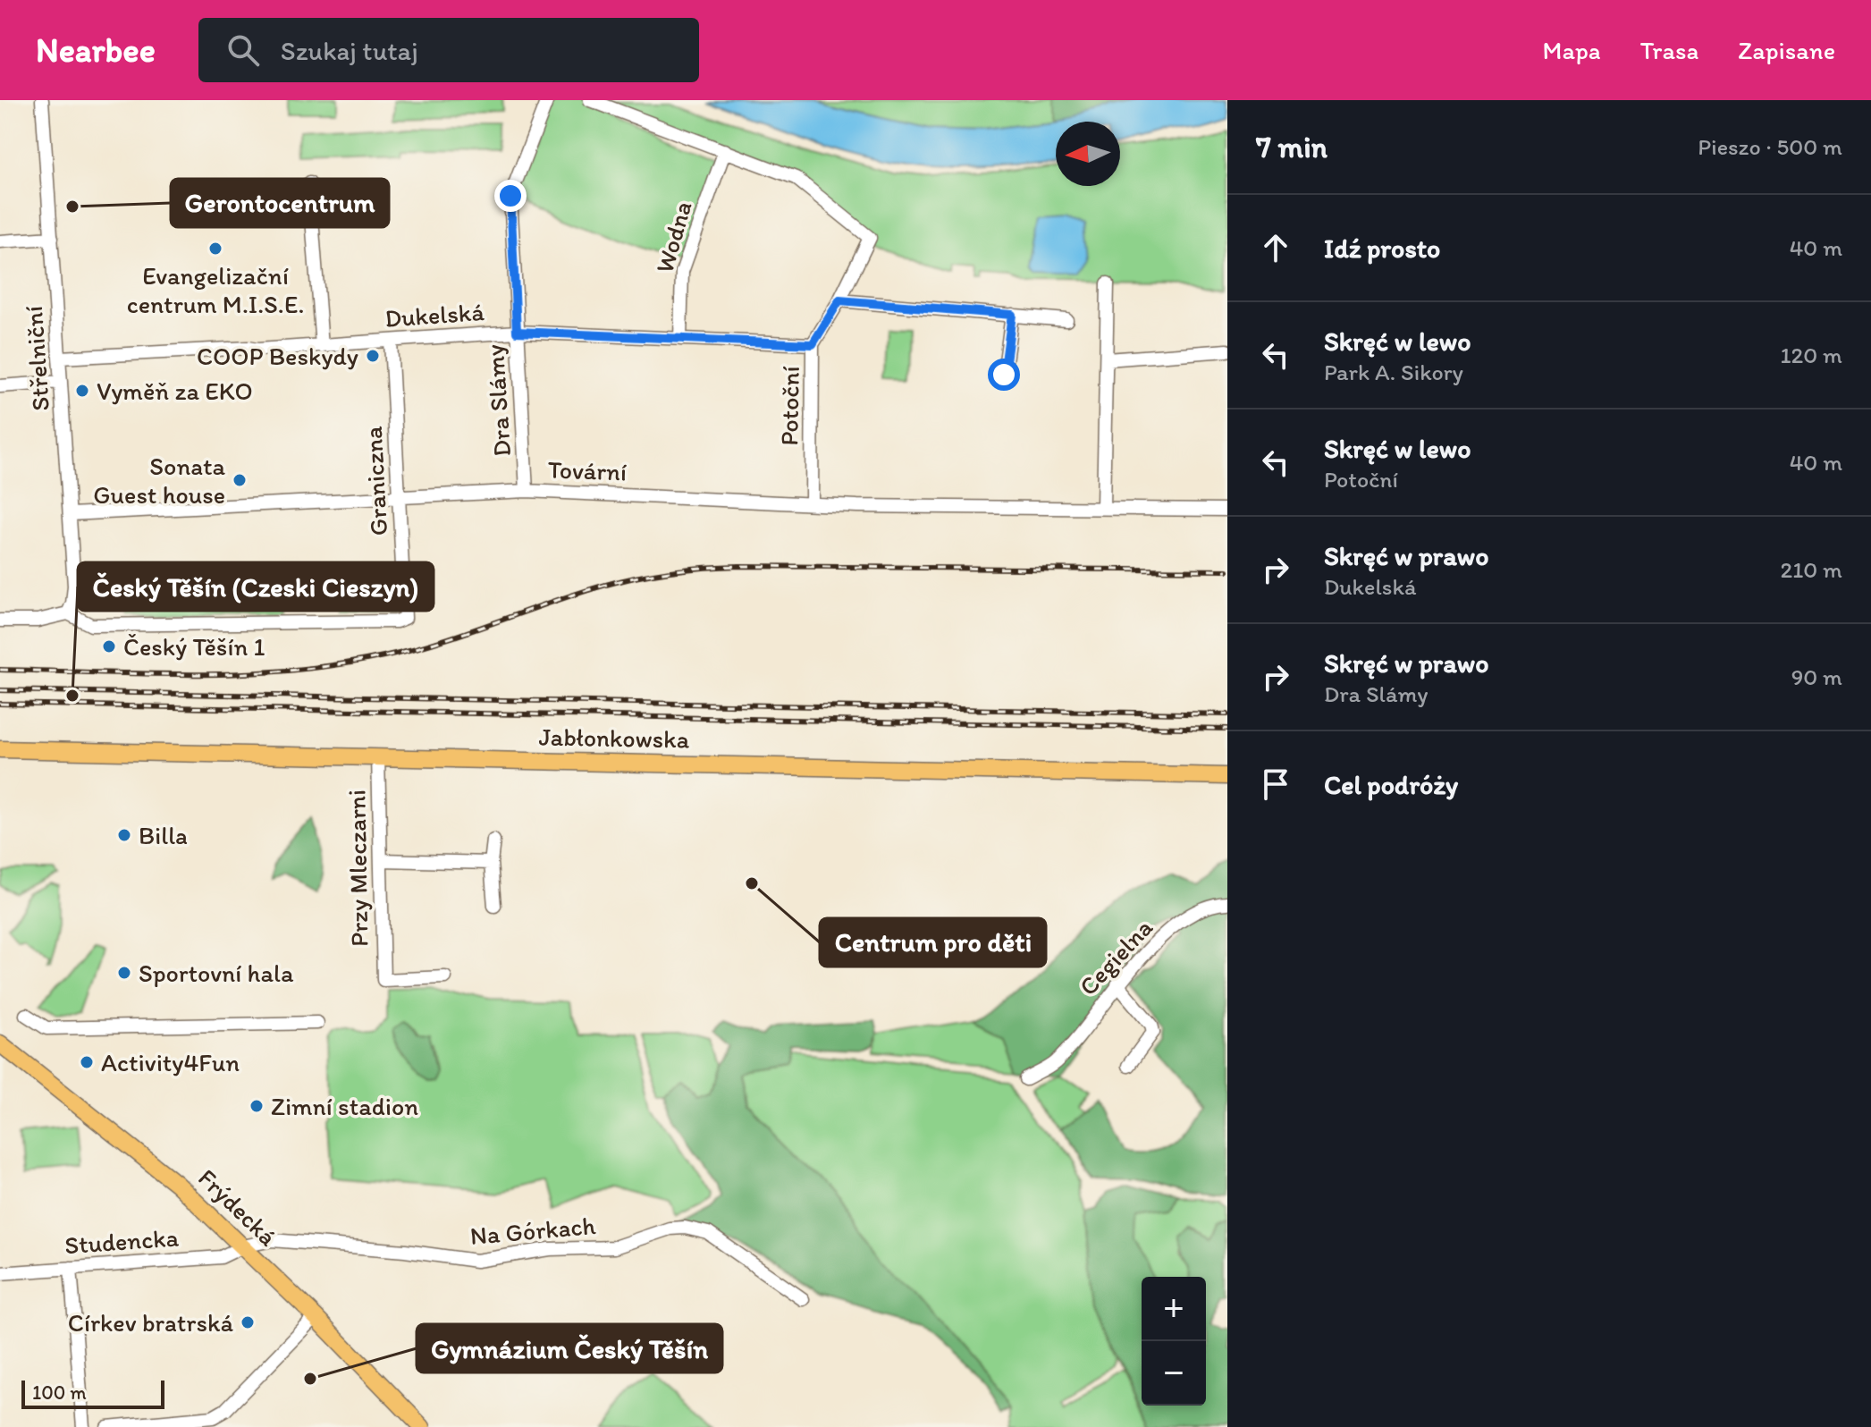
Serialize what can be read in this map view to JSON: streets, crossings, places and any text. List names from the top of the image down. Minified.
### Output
{"streets":{"main road":["Jabłonkowska","Frýdecká"],"street":["Wodna","Dukelská","Střelniční","Dra Slámy","Potoční","Tovární","Graniczna","Przy Mleczarni","Cegielna","Na Górkach","Studencka"]},"crossings":[["Wodna","Dukelská"],["Wodna","Potoční"],["Dukelská","Střelniční"],["Dukelská","Dra Slámy"],["Dukelská","Potoční"],["Dukelská","Graniczna"],["Střelniční","Tovární"],["Střelniční","Graniczna"],["Dra Slámy","Tovární"],["Potoční","Tovární"],["Tovární","Graniczna"],["Jabłonkowska","Przy Mleczarni"],["Frýdecká","Na Górkach"],["Frýdecká","Studencka"],["Na Górkach","Studencka"]],"places":["Gerontocentrum","Evangelizační centrum M.I.S.E.","COOP Beskydy","Vyměň za EKO","Sonata Guest house","Český Těšín 1","Český Těšín (Czeski Cieszyn)","Billa","Centrum pro děti","Sportovní hala","Activity4Fun","Zimní stadion","Církev bratrská","Gymnázium Český Těšín"],"scale_bar":"100 m","north":"left","page":{"header":"Nearbee","search":"Szukaj tutaj","nav":["Mapa","Trasa","Zapisane"],"heading":["7 min","Pieszo · 500 m"],"list":[["Idź prosto","40 m"],["Skręć w lewo","Park A. Sikory","120 m"],["Skręć w lewo","Potoční","40 m"],["Skręć w prawo","Dukelská","210 m"],["Skręć w prawo","Dra Slámy","90 m"],"Cel podróży"],"map_buttons":["+","−"],"scale":"100 m"}}
